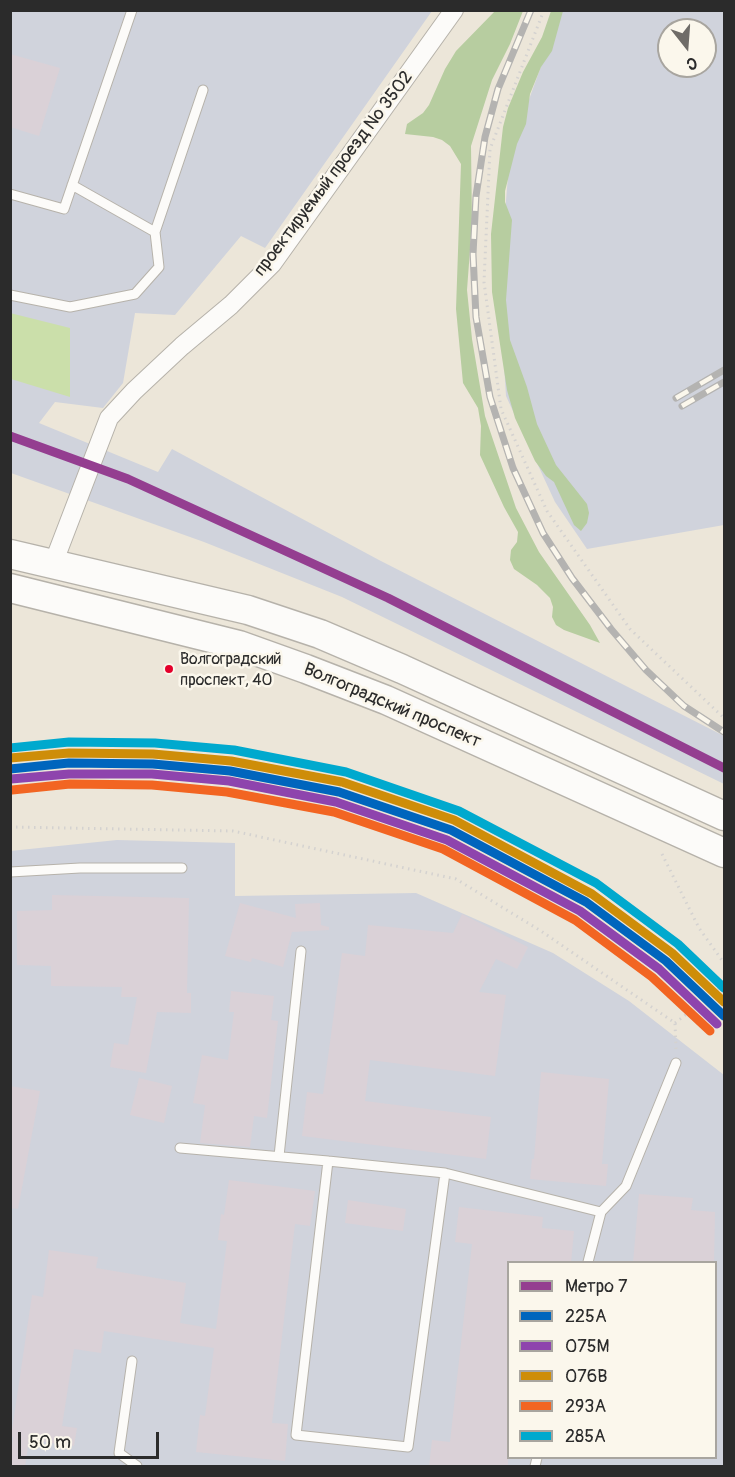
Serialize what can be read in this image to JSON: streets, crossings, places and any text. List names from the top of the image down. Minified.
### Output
{"streets":{"main road":["Волгоградский проспект"],"street":["проектируемый проезд № 3502"]},"crossings":[["проектируемый проезд № 3502","Волгоградский проспект"]],"places":["Волгоградский проспект, 40"],"lines":["metro line 7","transit line 285А","transit line 076В","transit line 225А","transit line 075М","transit line 293А"],"legend":["Метро 7","225А","075М","076В","293А","285А"],"scale_bar":"50 m","north":"bottom"}
